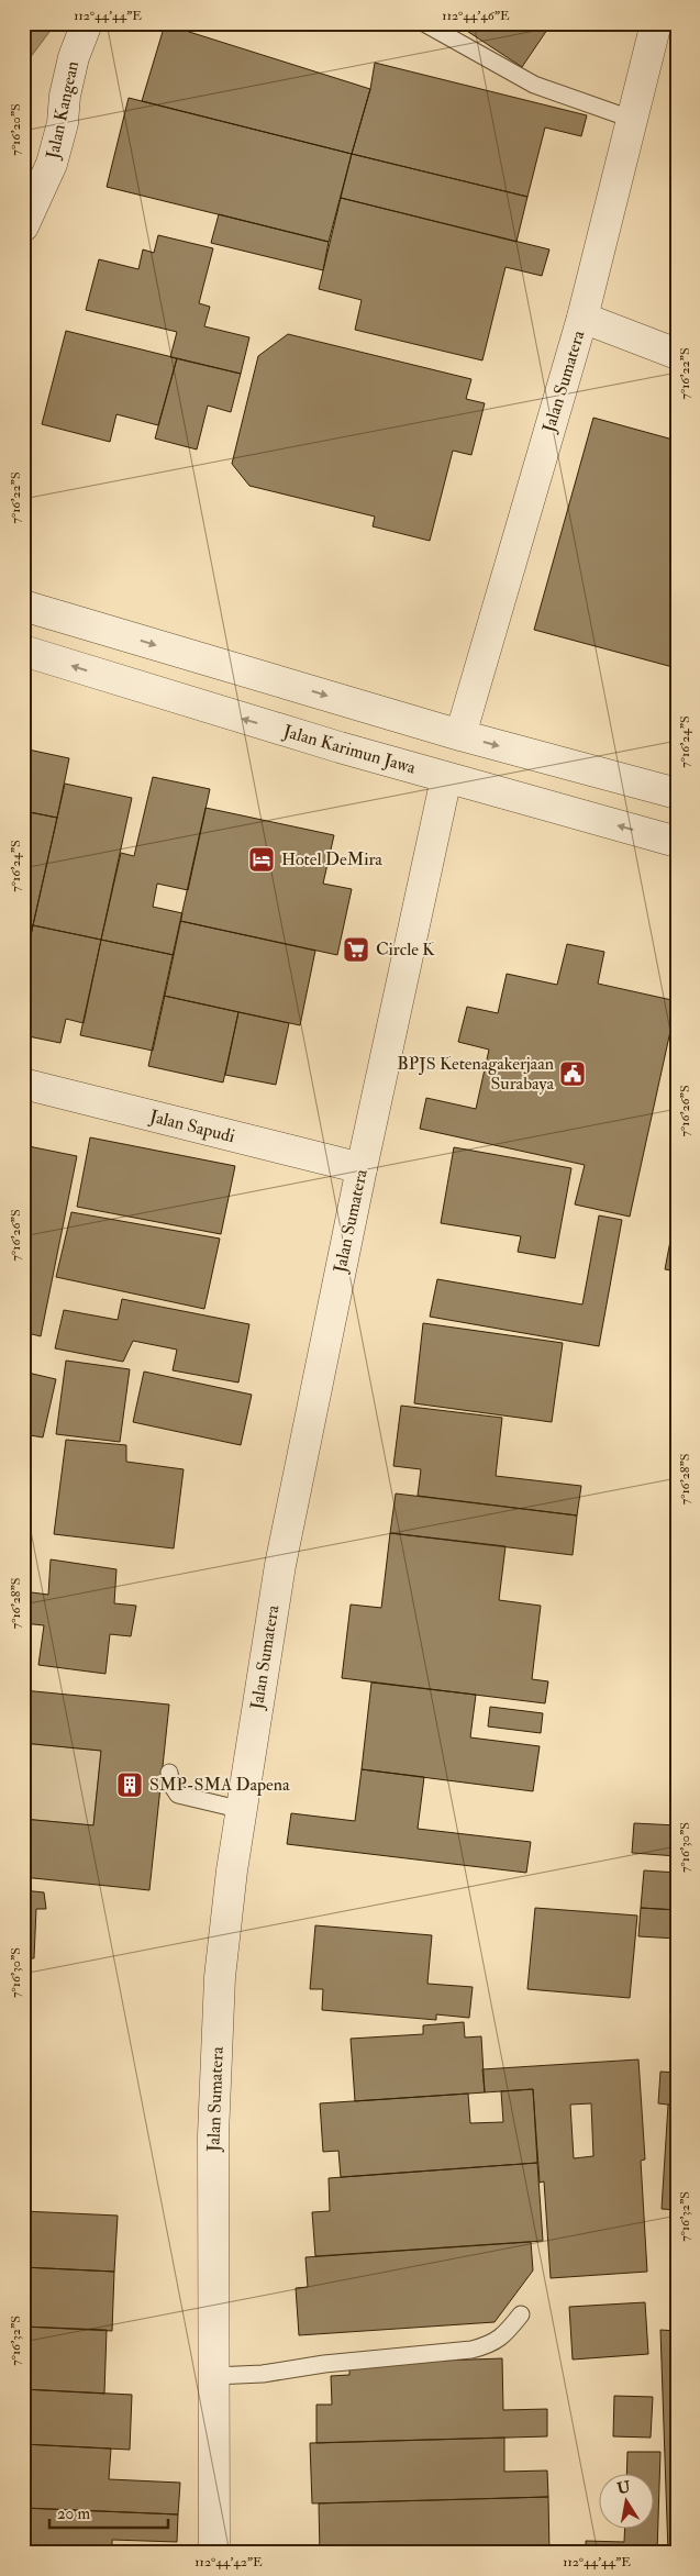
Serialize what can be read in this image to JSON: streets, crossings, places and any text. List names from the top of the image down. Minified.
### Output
{"streets":{"street":["Jalan Kangean","Jalan Sumatera","Jalan Karimun Jawa","Jalan Sapudi"]},"crossings":[["Jalan Sumatera","Jalan Karimun Jawa"],["Jalan Sumatera","Jalan Sapudi"]],"places":{"hotel":["Hotel DeMira"],"supermarket":["Circle K"],"public building":["BPJS Ketenagakerjaan Surabaya"],"building":["SMP-SMA Dapena"]},"scale_bar":"20 m","north":"top","coordinates":["112°44'44\"E","112°44'46\"E","7°16'20\"S","7°16'22\"S","7°16'24\"S","7°16'26\"S","7°16'28\"S","7°16'30\"S","7°16'32\"S","112°44'42\"E"]}
